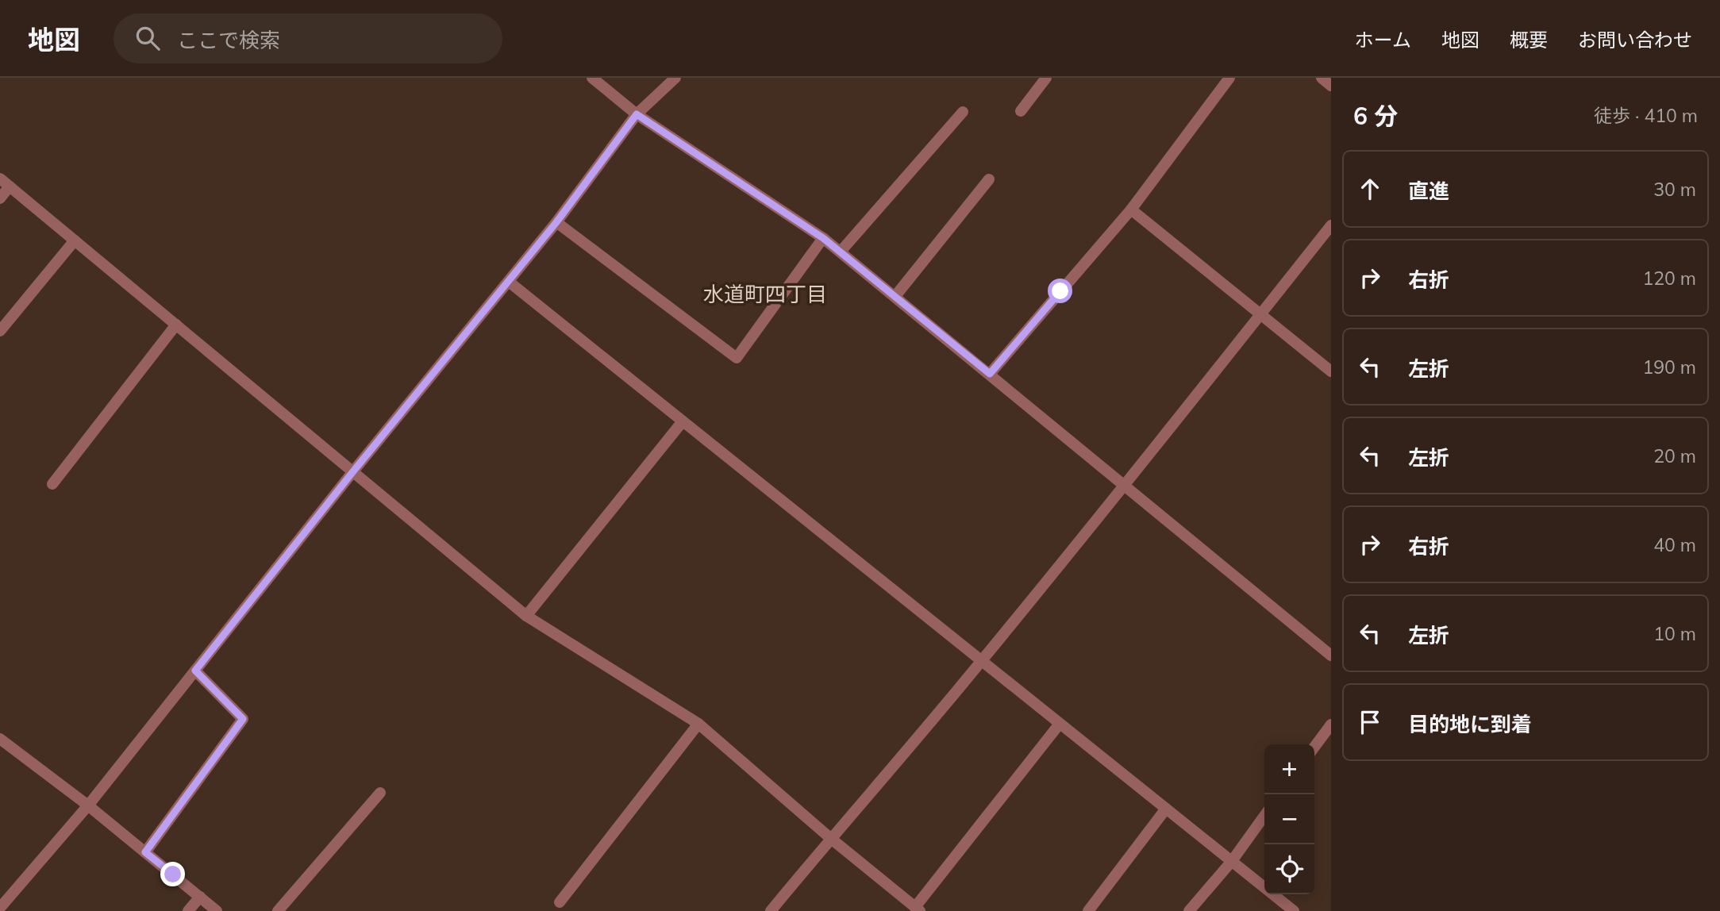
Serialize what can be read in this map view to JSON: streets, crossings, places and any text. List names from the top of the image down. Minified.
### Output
{"districts":["水道町四丁目"],"page":{"header":"地図","search":"ここで検索","nav":["ホーム","地図","概要","お問い合わせ"],"heading":["6 分","徒歩 · 410 m"],"list":[["直進","30 m"],["右折","120 m"],["左折","190 m"],["左折","20 m"],["右折","40 m"],["左折","10 m"],"目的地に到着"],"map_buttons":["+","−"]}}
